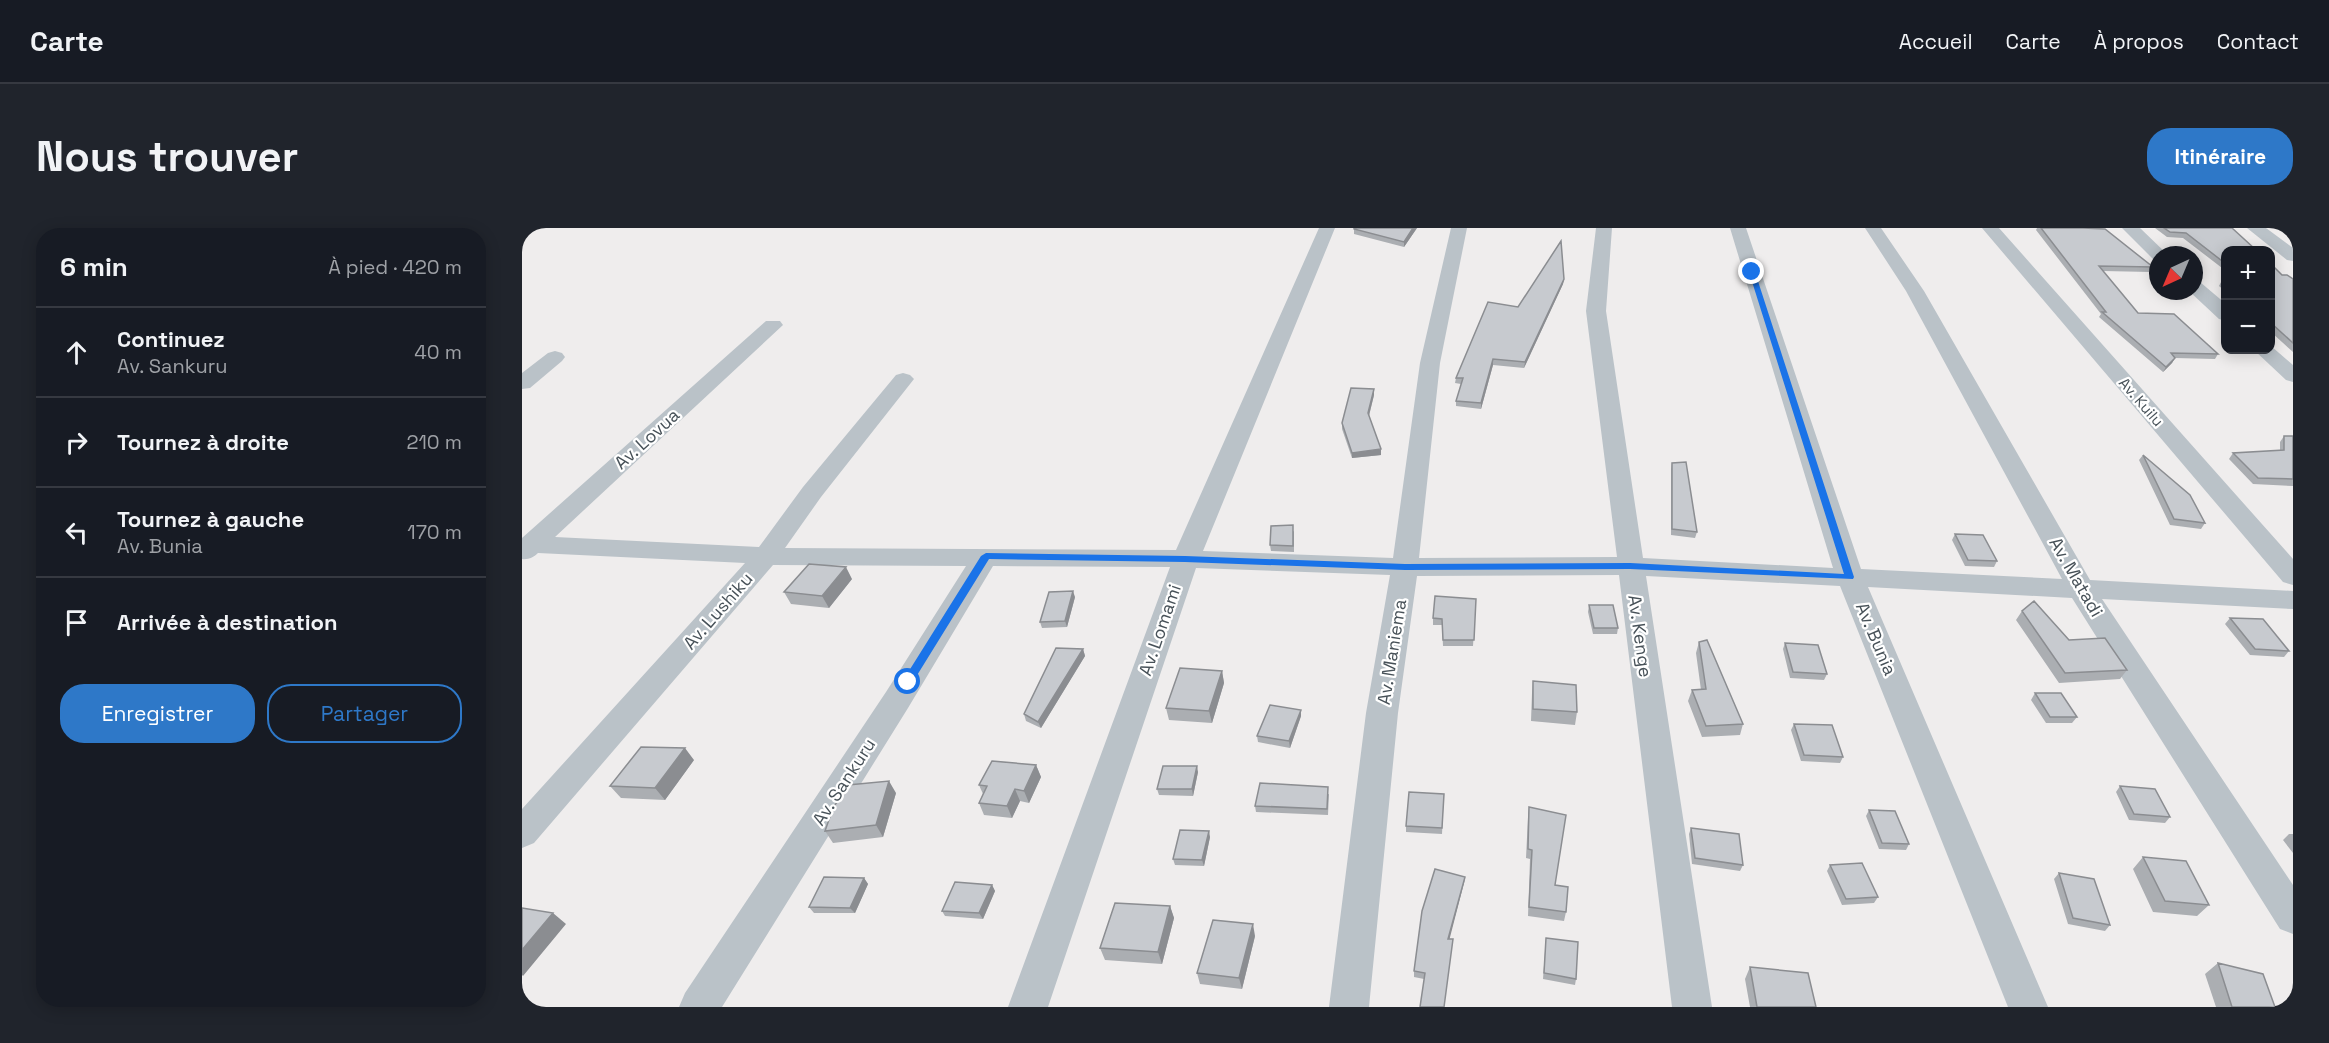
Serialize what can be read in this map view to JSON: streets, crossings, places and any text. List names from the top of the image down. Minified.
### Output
{"streets":{"street":["Av. Kuilu","Av. Lovua","Av. Matadi","Av. Lushiku","Av. Lomami","Av. Kenge","Av. Bunia","Av. Maniema","Av. Sankuru"]},"north":"bottom left","page":{"header":"Carte","nav":["Accueil","Carte","À propos","Contact"],"buttons":["Itinéraire",["Enregistrer","Partager"]],"title":"Nous trouver","heading":["6 min","À pied · 420 m"],"map_buttons":["+","−"],"list":[["Continuez","Av. Sankuru","40 m"],["Tournez à droite","210 m"],["Tournez à gauche","Av. Bunia","170 m"],"Arrivée à destination"]}}
